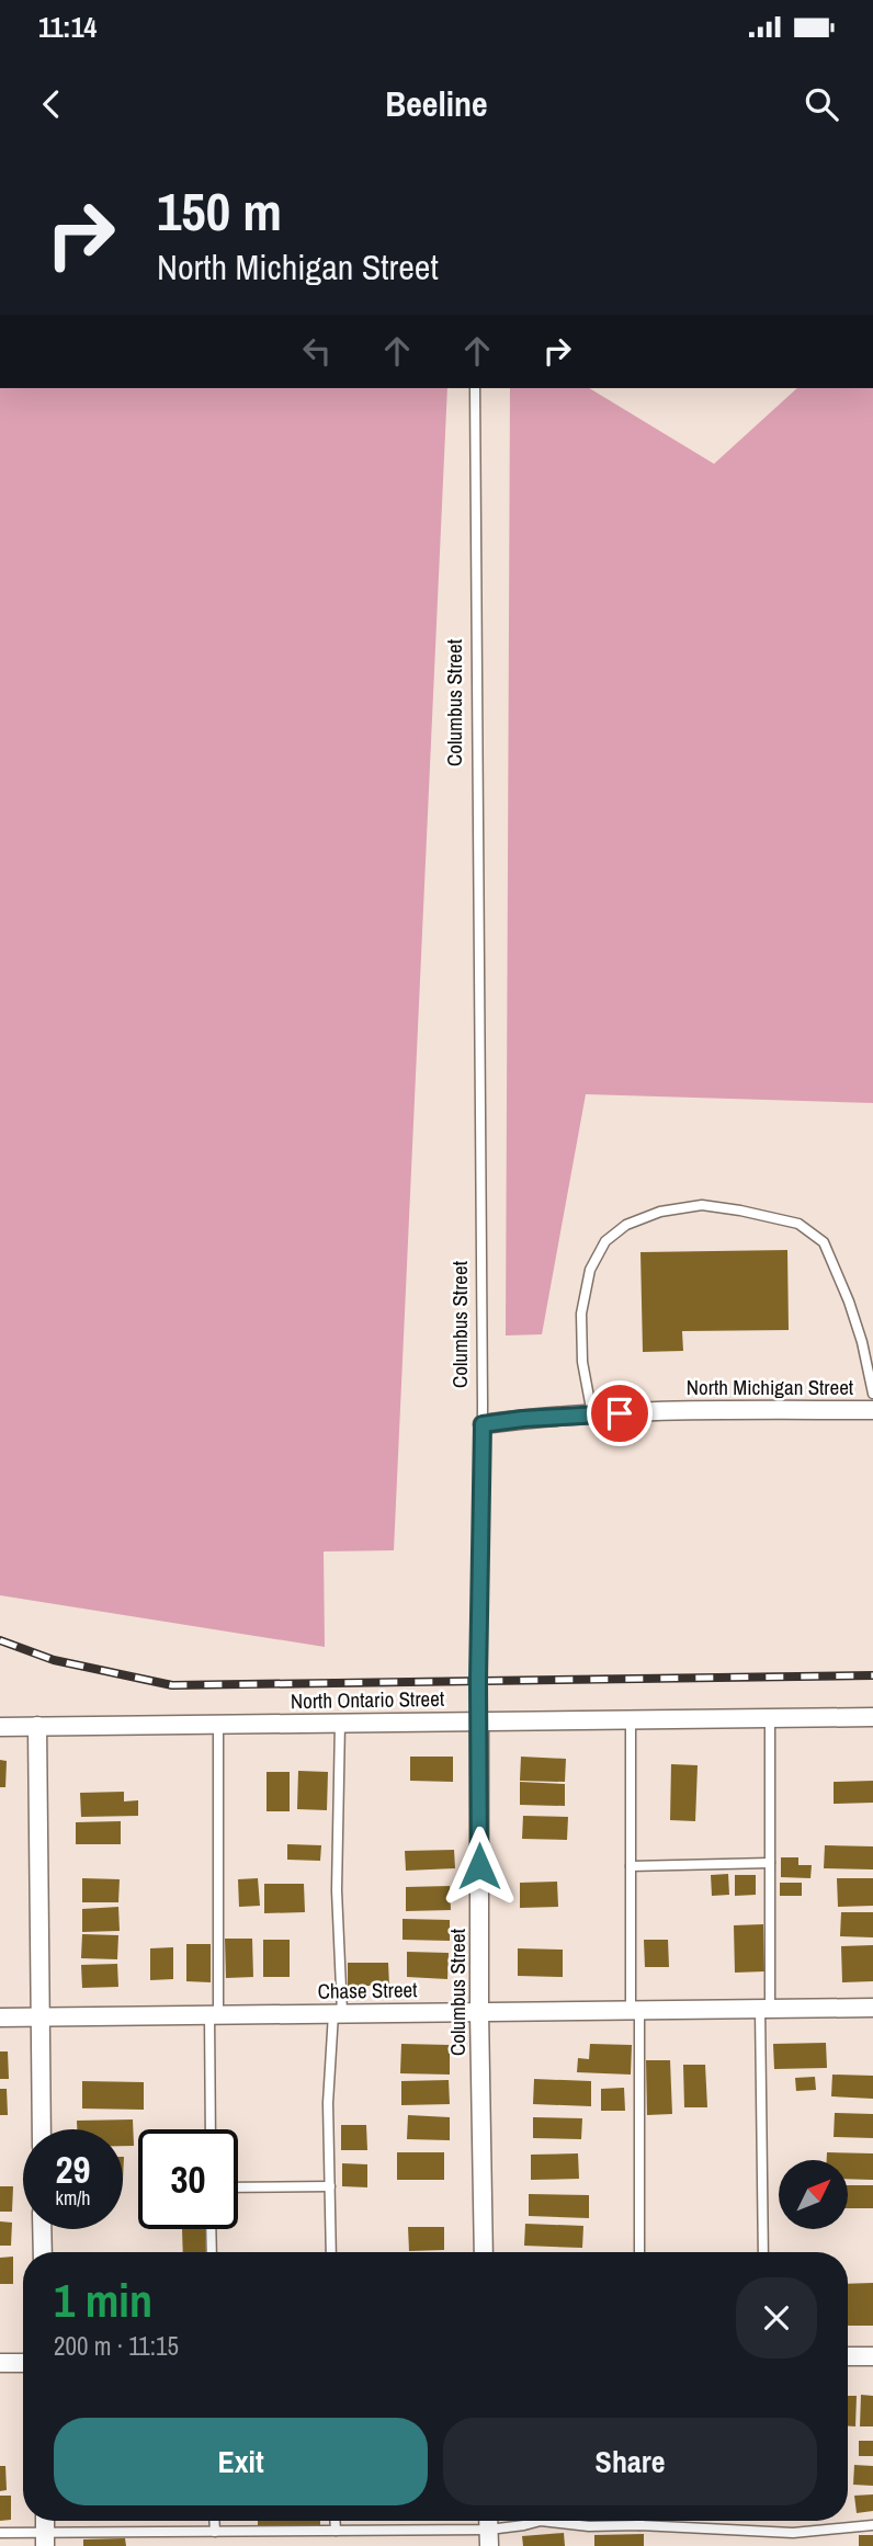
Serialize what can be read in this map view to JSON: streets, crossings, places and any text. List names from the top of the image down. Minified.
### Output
{"streets":{"street":["Columbus Street","North Michigan Street","North Ontario Street","Chase Street"]},"crossings":[["Columbus Street","North Michigan Street"],["Columbus Street","North Ontario Street"],["Columbus Street","Chase Street"]],"north":"top right","page":{"status":"11:14","header":"Beeline","turn":["150 m","North Michigan Street"],"speed":"29 km/h","limit":"30","heading":["1 min","200 m · 11:15"],"buttons":["Exit","Share"]}}
